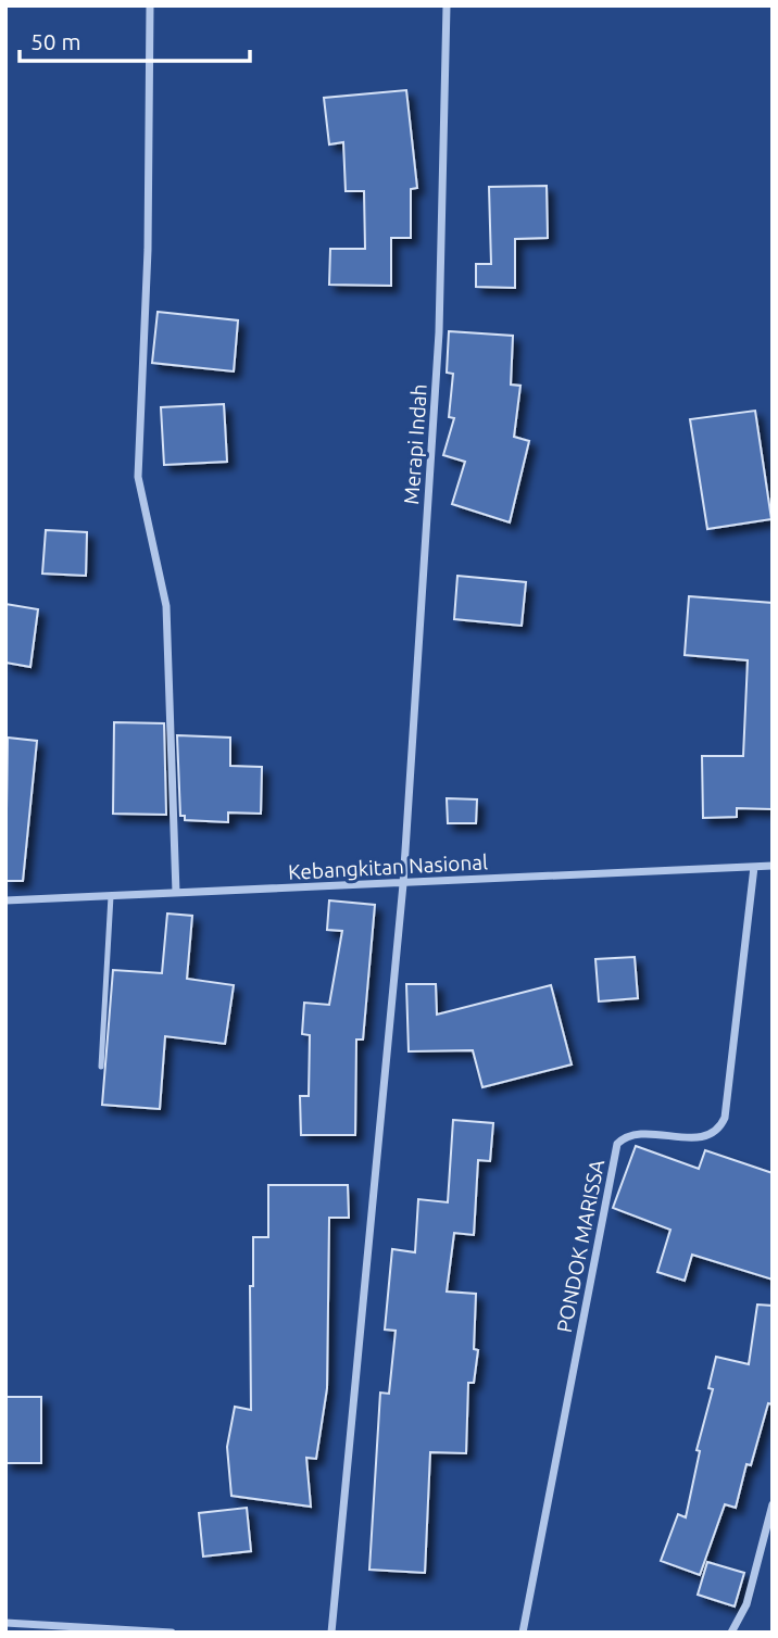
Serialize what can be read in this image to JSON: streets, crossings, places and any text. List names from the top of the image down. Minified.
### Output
{"streets":{"street":["Merapi Indah","Kebangkitan Nasional","PONDOK MARISSA"]},"crossings":[["Merapi Indah","Kebangkitan Nasional"],["Kebangkitan Nasional","PONDOK MARISSA"]],"scale_bar":"50 m"}
